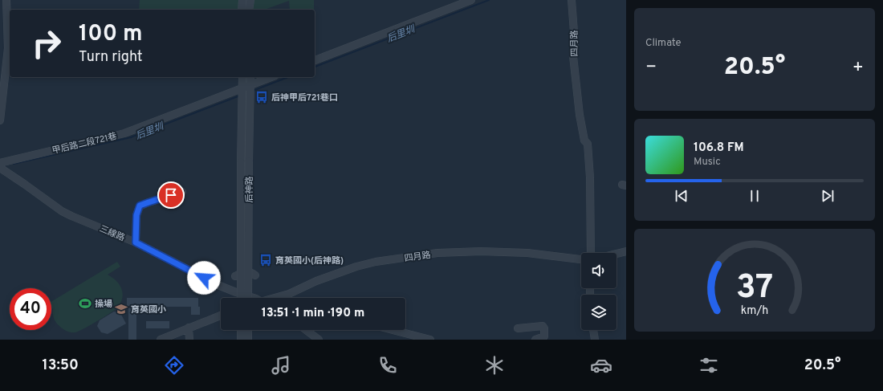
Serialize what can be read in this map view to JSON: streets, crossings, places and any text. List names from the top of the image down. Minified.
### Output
{"streets":{"street":["四月路","甲后路二段721巷","后神路","三線路"]},"crossings":[["甲后路二段721巷","后神路"]],"water":["后里圳"],"places":{"bus stop":["后神甲后721巷口","育英國小(后神路)"],"sports":["操場"],"school or university":["育英國小"]},"page":{"tile":"Climate","turn":["100 m","Turn right"],"heat":["−","20.5°","+"],"song":["106.8 FM","Music"],"limit":"40","trip":"13:51 · 1 min · 190 m","tabs":["13:50","20.5°"],"gauge":["37","km/h"]}}
